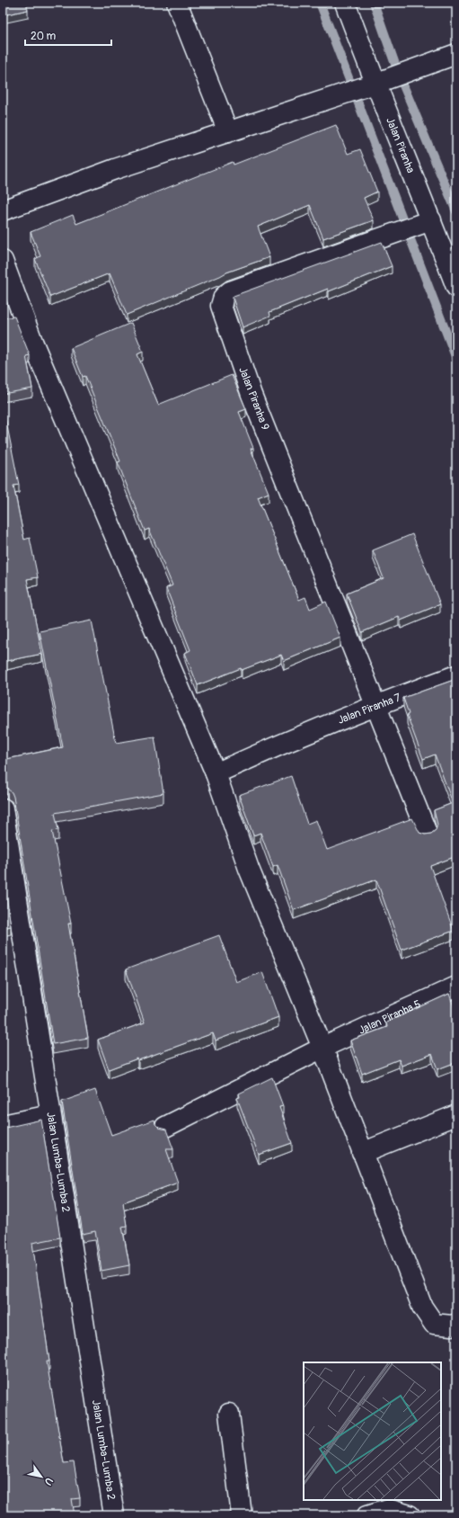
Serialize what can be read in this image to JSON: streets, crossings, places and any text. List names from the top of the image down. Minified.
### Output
{"streets":{"street":["Jalan Piranha","Jalan Piranha 9","Jalan Piranha 7","Jalan Piranha 5","Jalan Lumba-Lumba 2"]},"crossings":[["Jalan Piranha","Jalan Piranha 9"],["Jalan Piranha 9","Jalan Piranha 7"]],"scale_bar":"20 m","north":"bottom right"}
